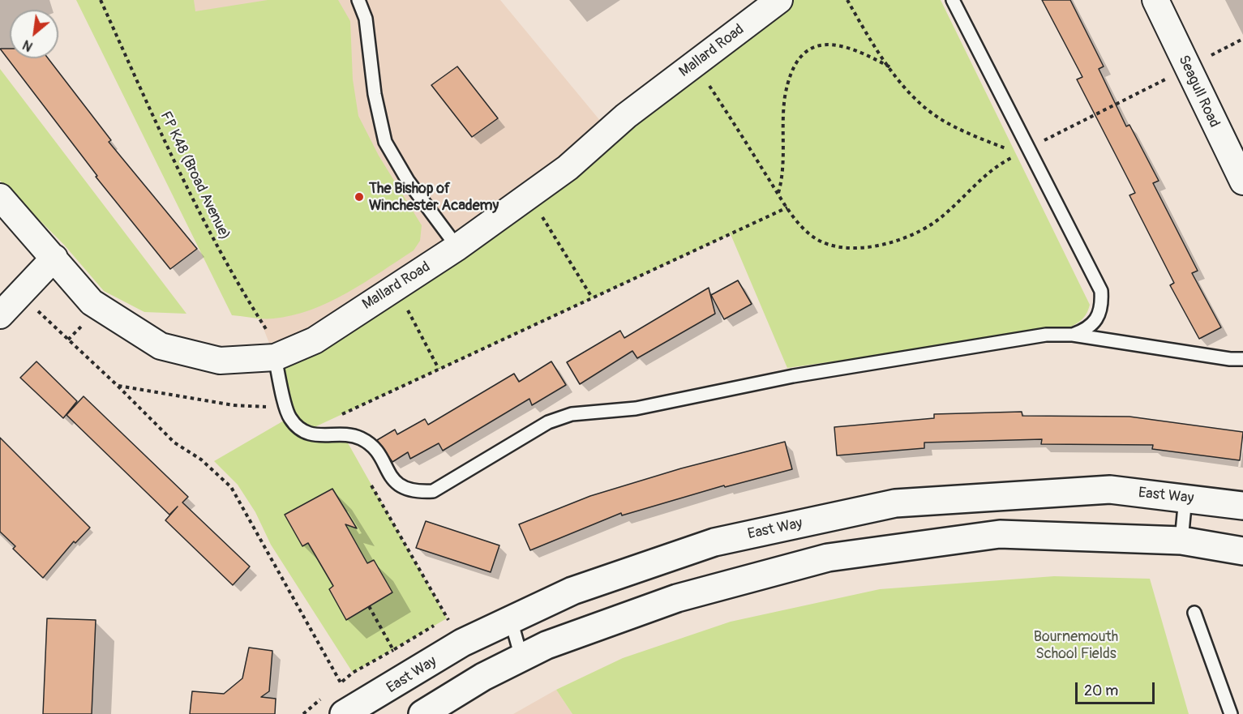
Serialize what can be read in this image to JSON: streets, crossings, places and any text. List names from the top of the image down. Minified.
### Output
{"streets":{"street":["Mallard Road","Seagull Road","East Way"],"path":["FP K48 (Broad Avenue)"]},"crossings":[["Mallard Road","FP K48 (Broad Avenue)"]],"parks":["Bournemouth School Fields"],"places":["The Bishop of Winchester Academy"],"scale_bar":"20 m","north":"bottom left"}
